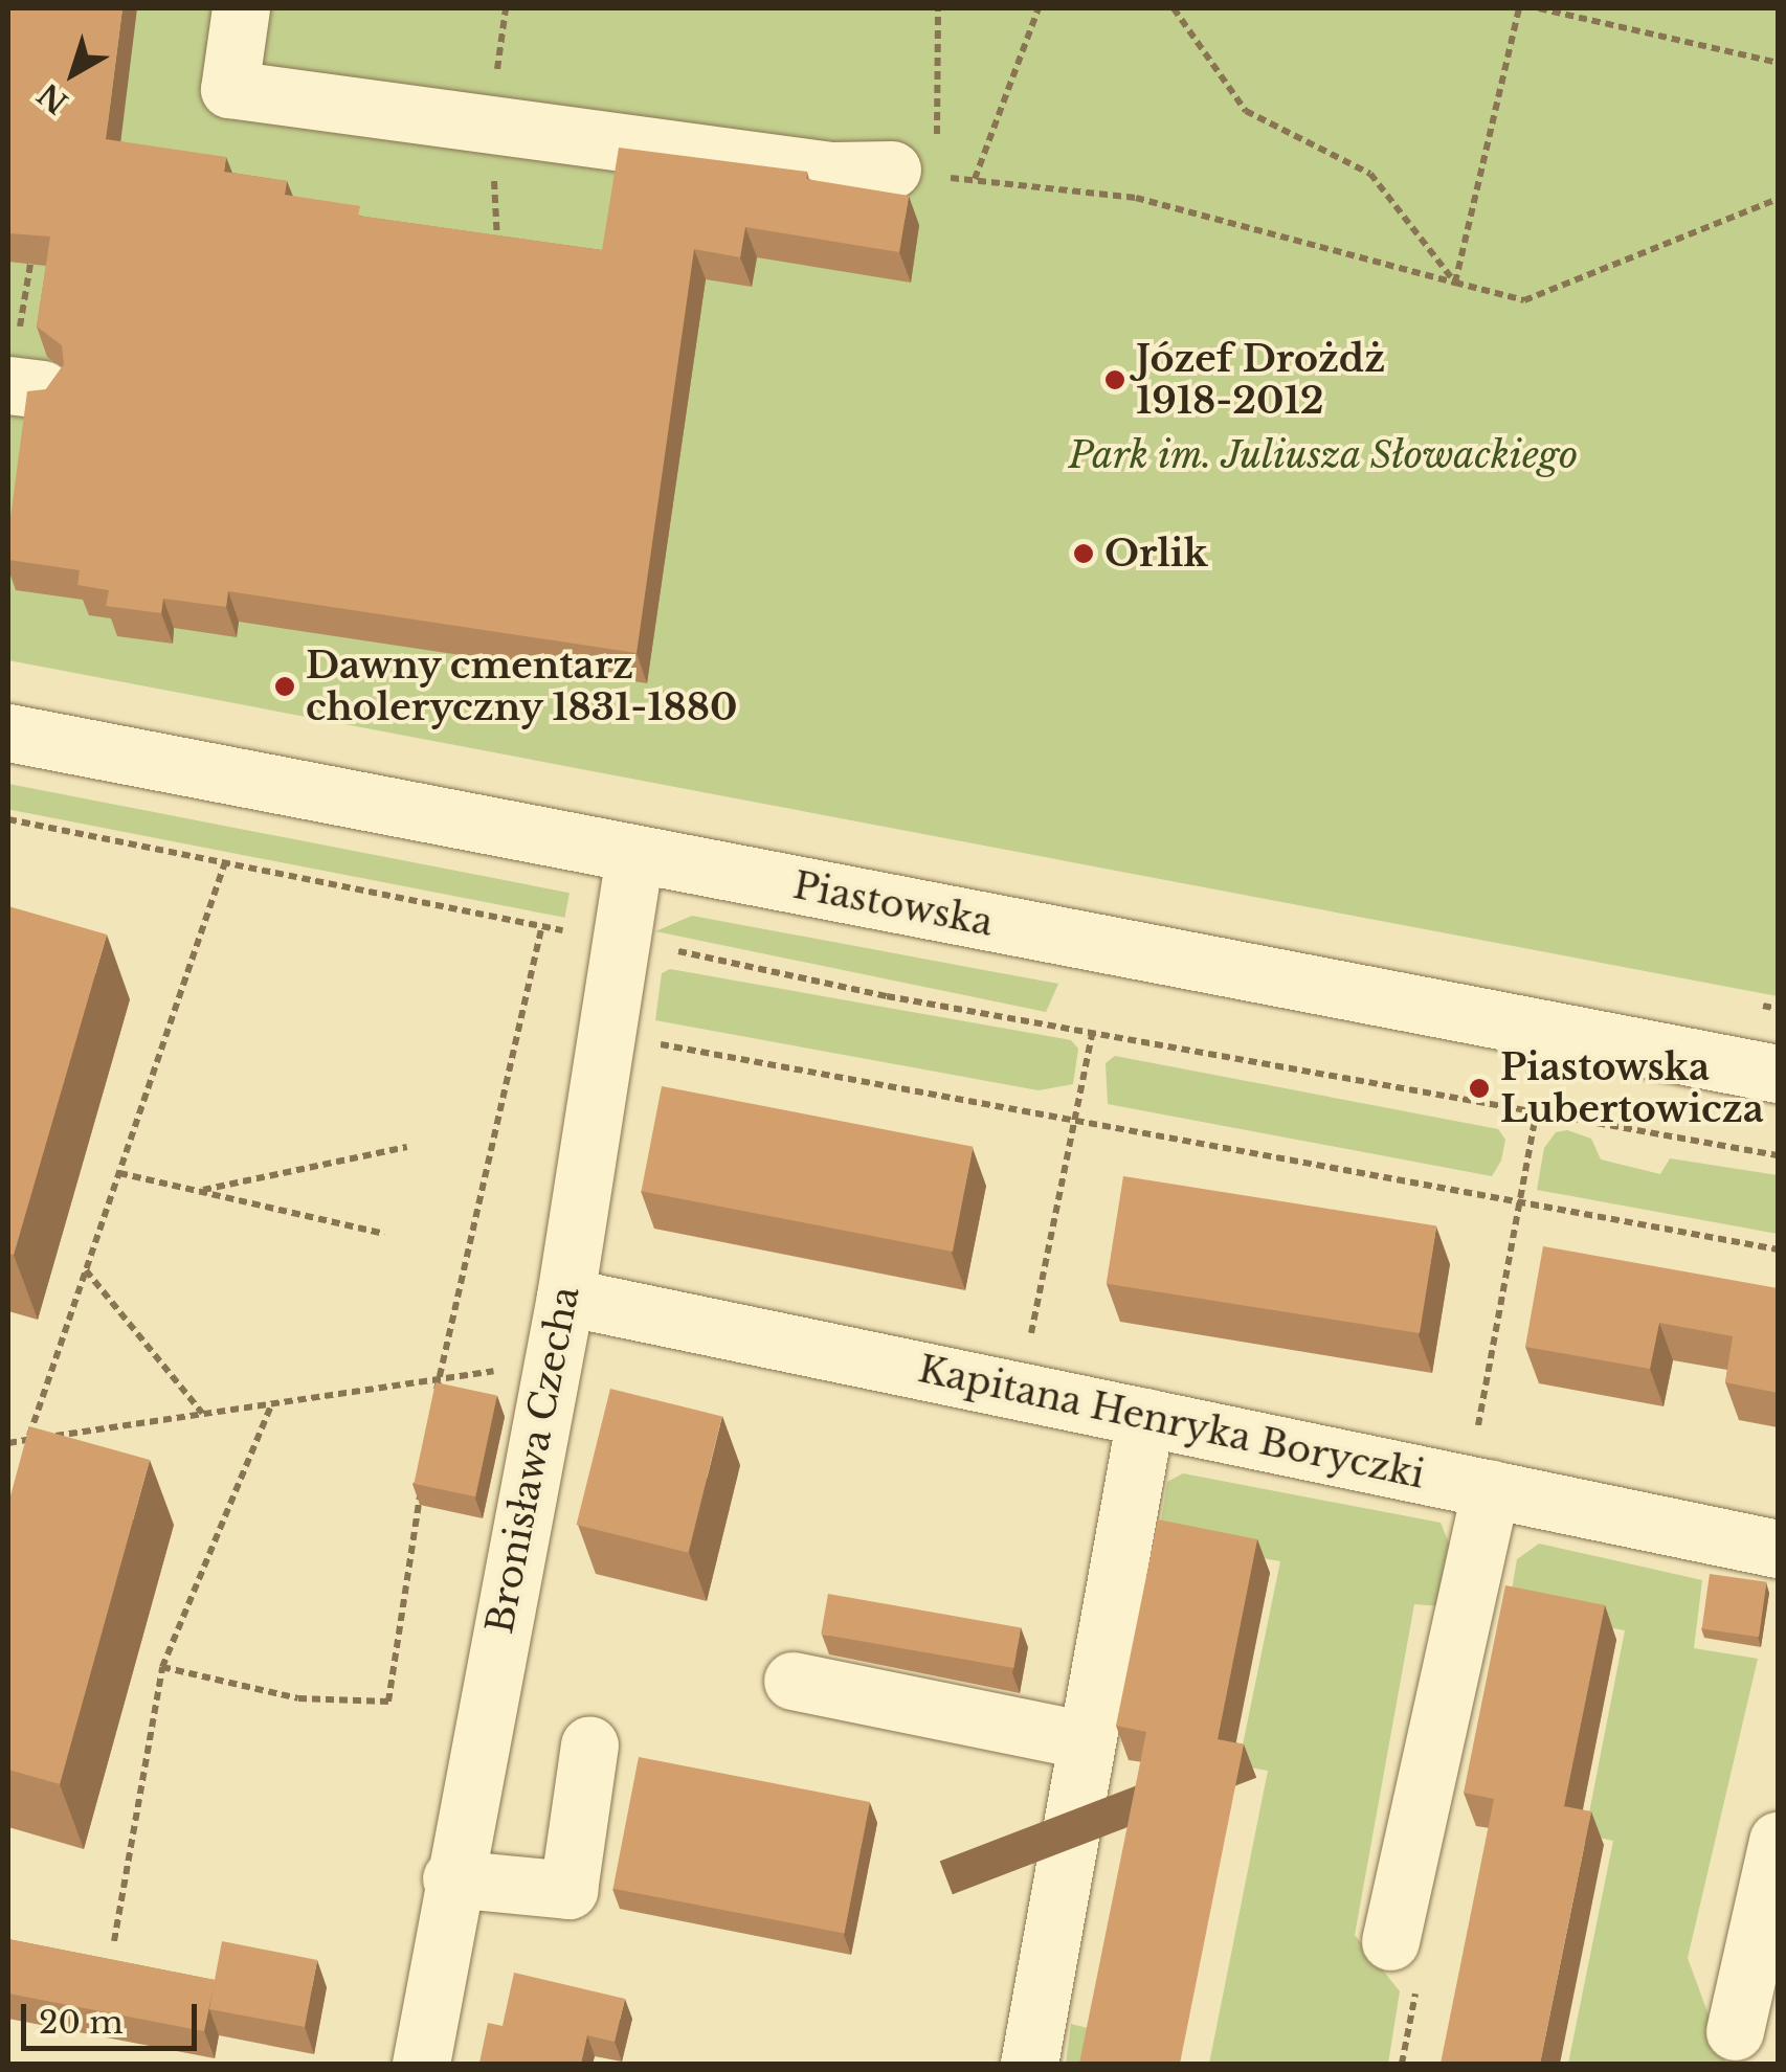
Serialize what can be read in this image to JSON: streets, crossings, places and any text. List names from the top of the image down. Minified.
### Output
{"streets":{"street":["Piastowska","Kapitana Henryka Boryczki","Bronisława Czecha"]},"crossings":[["Piastowska","Bronisława Czecha"],["Kapitana Henryka Boryczki","Bronisława Czecha"]],"parks":["Park im. Juliusza Słowackiego"],"places":["Józef Drożdż 1918-2012","Orlik","Dawny cmentarz choleryczny 1831-1880","Piastowska Lubertowicza"],"scale_bar":"20 m","north":"bottom left"}
